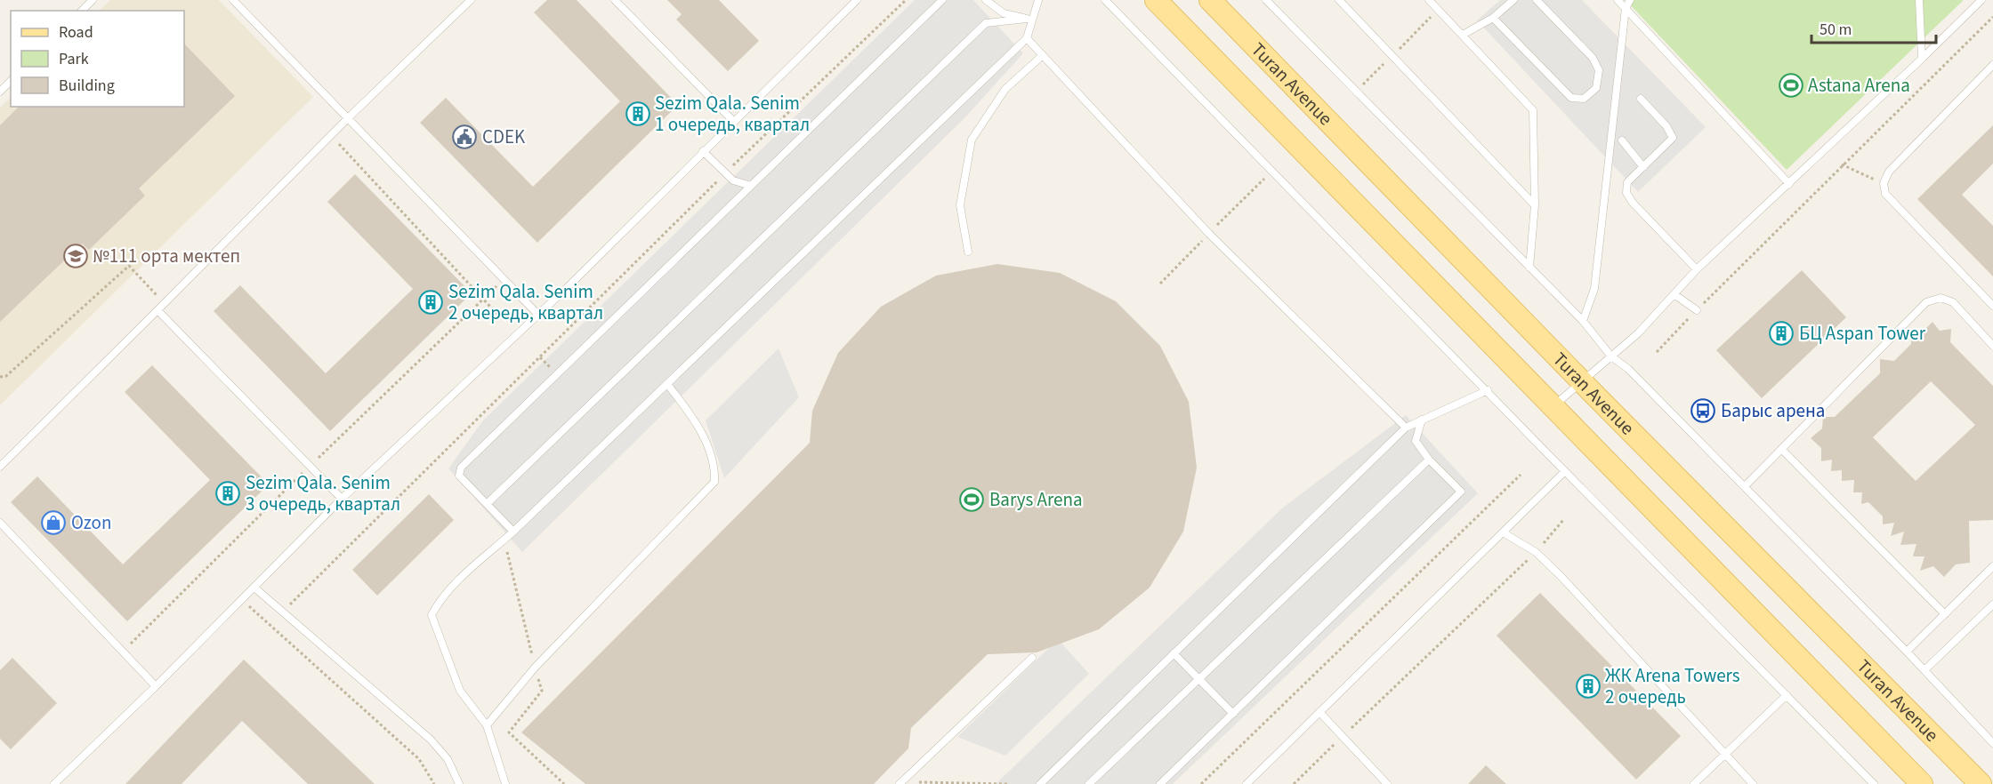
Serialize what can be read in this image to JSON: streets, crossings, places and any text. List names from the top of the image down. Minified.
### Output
{"streets":{"main road":["Turan Avenue"]},"places":{"sports":["Astana Arena","Barys Arena"],"building":["Sezim Qala. Senim 1 очередь, квартал","Sezim Qala. Senim 2 очередь, квартал","БЦ Aspan Tower","Sezim Qala. Senim 3 очередь, квартал","ЖК Arena Towers 2 очередь"],"public building":["CDEK"],"school or university":["№111 орта мектеп"],"bus stop":["Барыс арена"],"shop":["Ozon"]},"legend":["Road","Park","Building"],"scale_bar":"50 m"}
